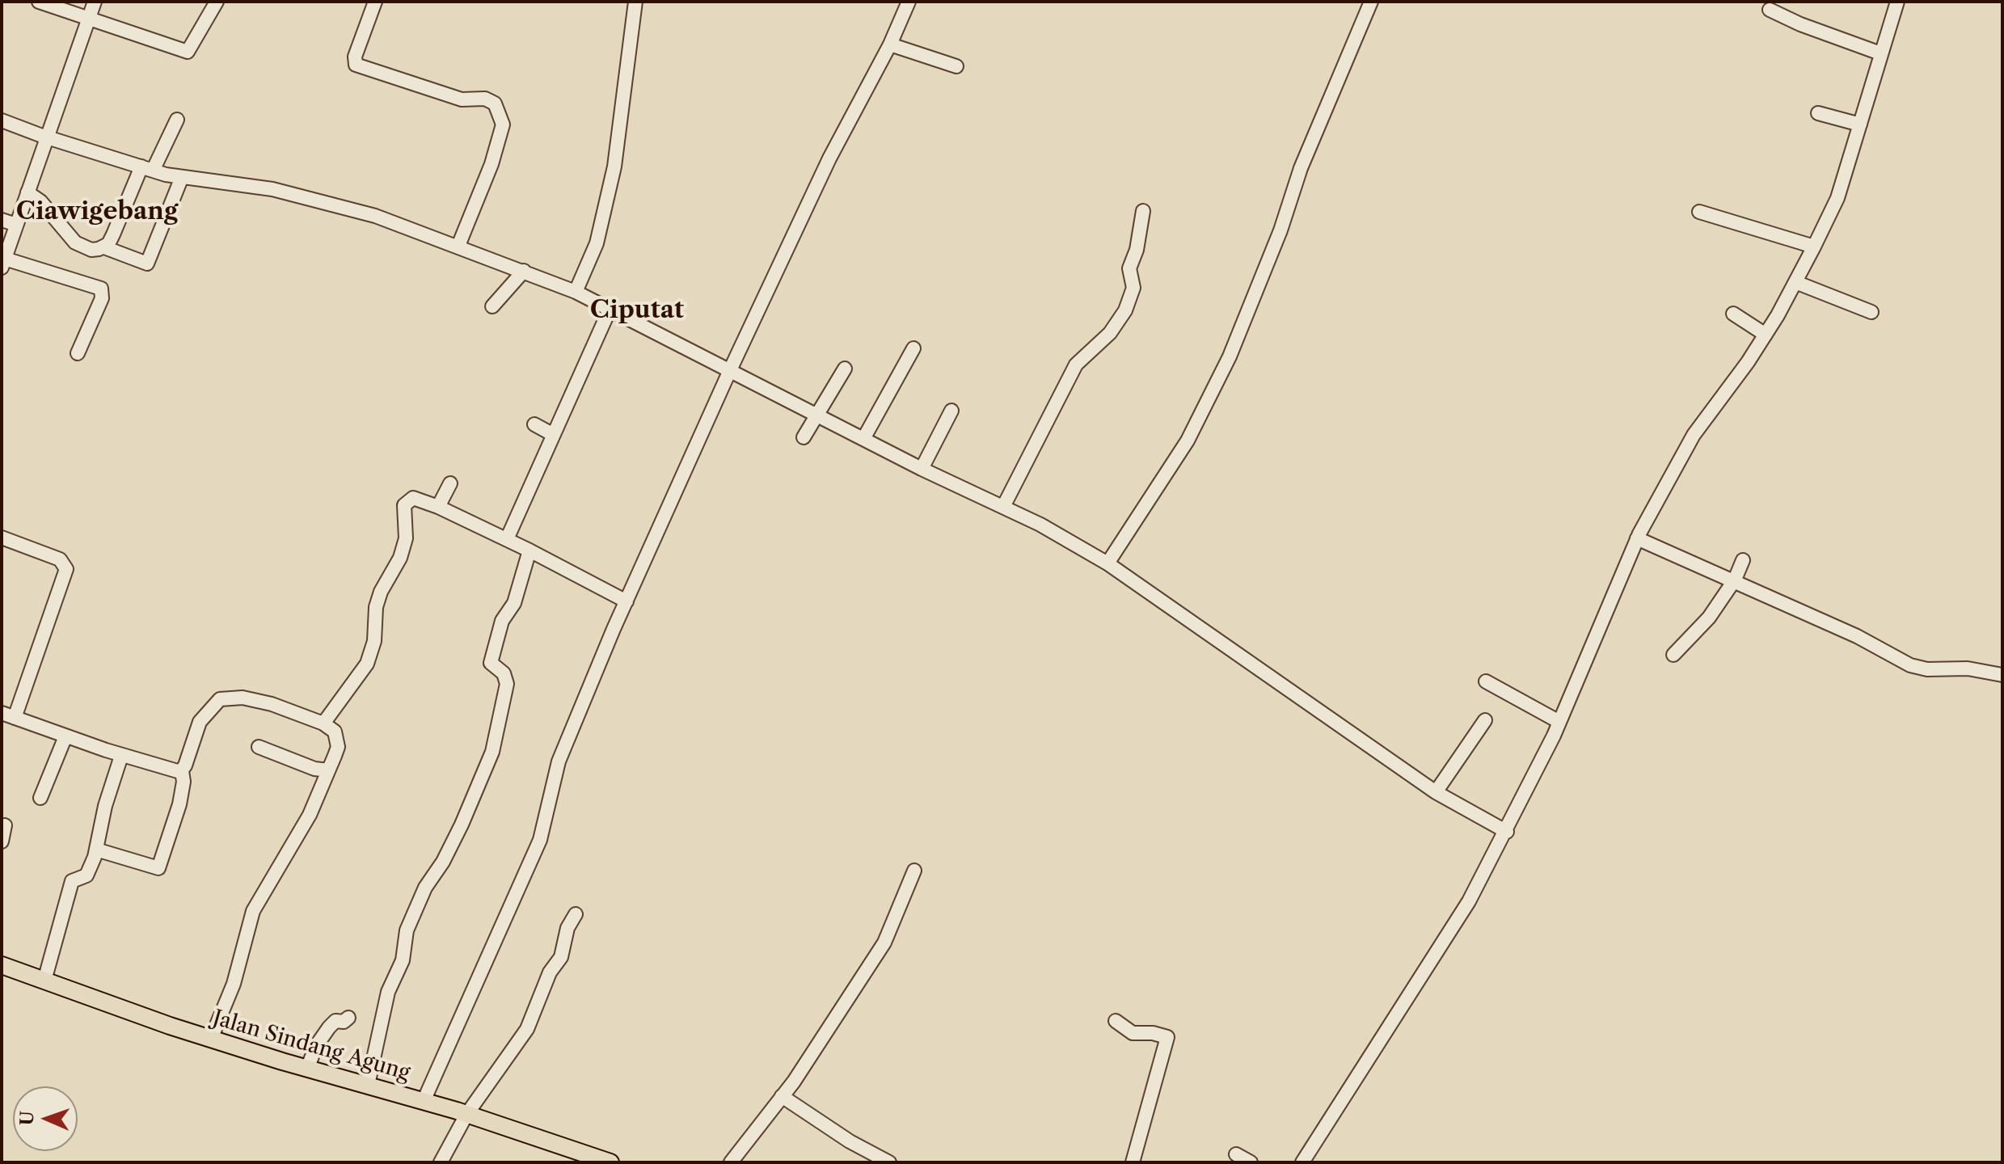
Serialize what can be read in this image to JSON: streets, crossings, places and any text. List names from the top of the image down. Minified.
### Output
{"streets":{"main road":["Jalan Sindang Agung"]},"districts":["Ciawigebang","Ciputat"],"north":"left"}
